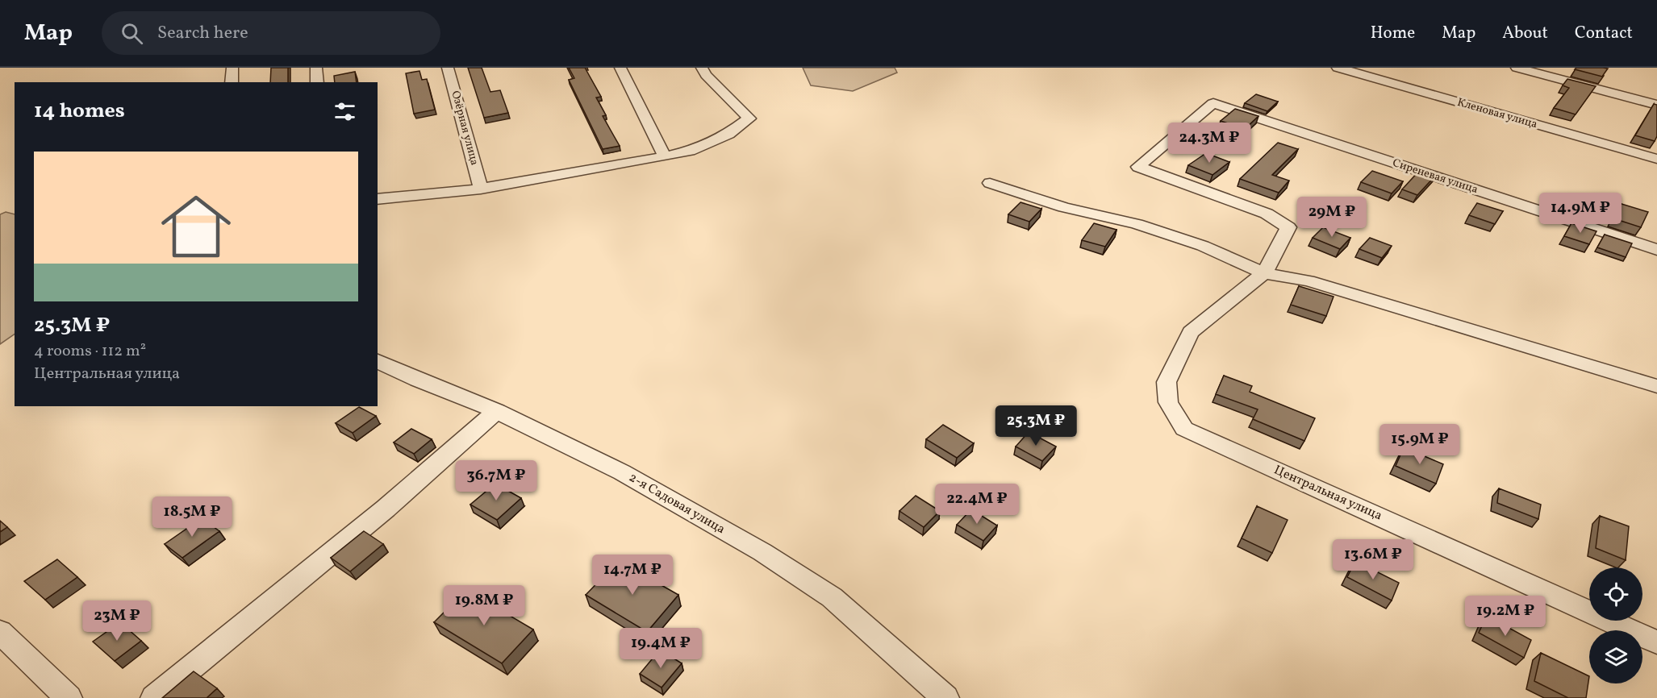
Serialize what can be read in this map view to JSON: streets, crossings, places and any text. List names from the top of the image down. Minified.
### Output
{"streets":{"street":["Кленовая улица","Озёрная улица","Сиреневая улица","Центральная улица","2-я Садовая улица"]},"crossings":[["Сиреневая улица","Центральная улица"]],"page":{"header":"Map","search":"Search here","nav":["Home","Map","About","Contact"],"heading":"14 homes","price":["24.3M ₽","14.9M ₽","29M ₽","25.3M ₽","15.9M ₽","36.7M ₽","22.4M ₽","18.5M ₽","13.6M ₽","14.7M ₽","19.8M ₽","19.2M ₽","23M ₽","19.4M ₽"],"list":[{"name":"25.3M ₽","note":"4 rooms · 112 m² · Центральная улица"}]}}
